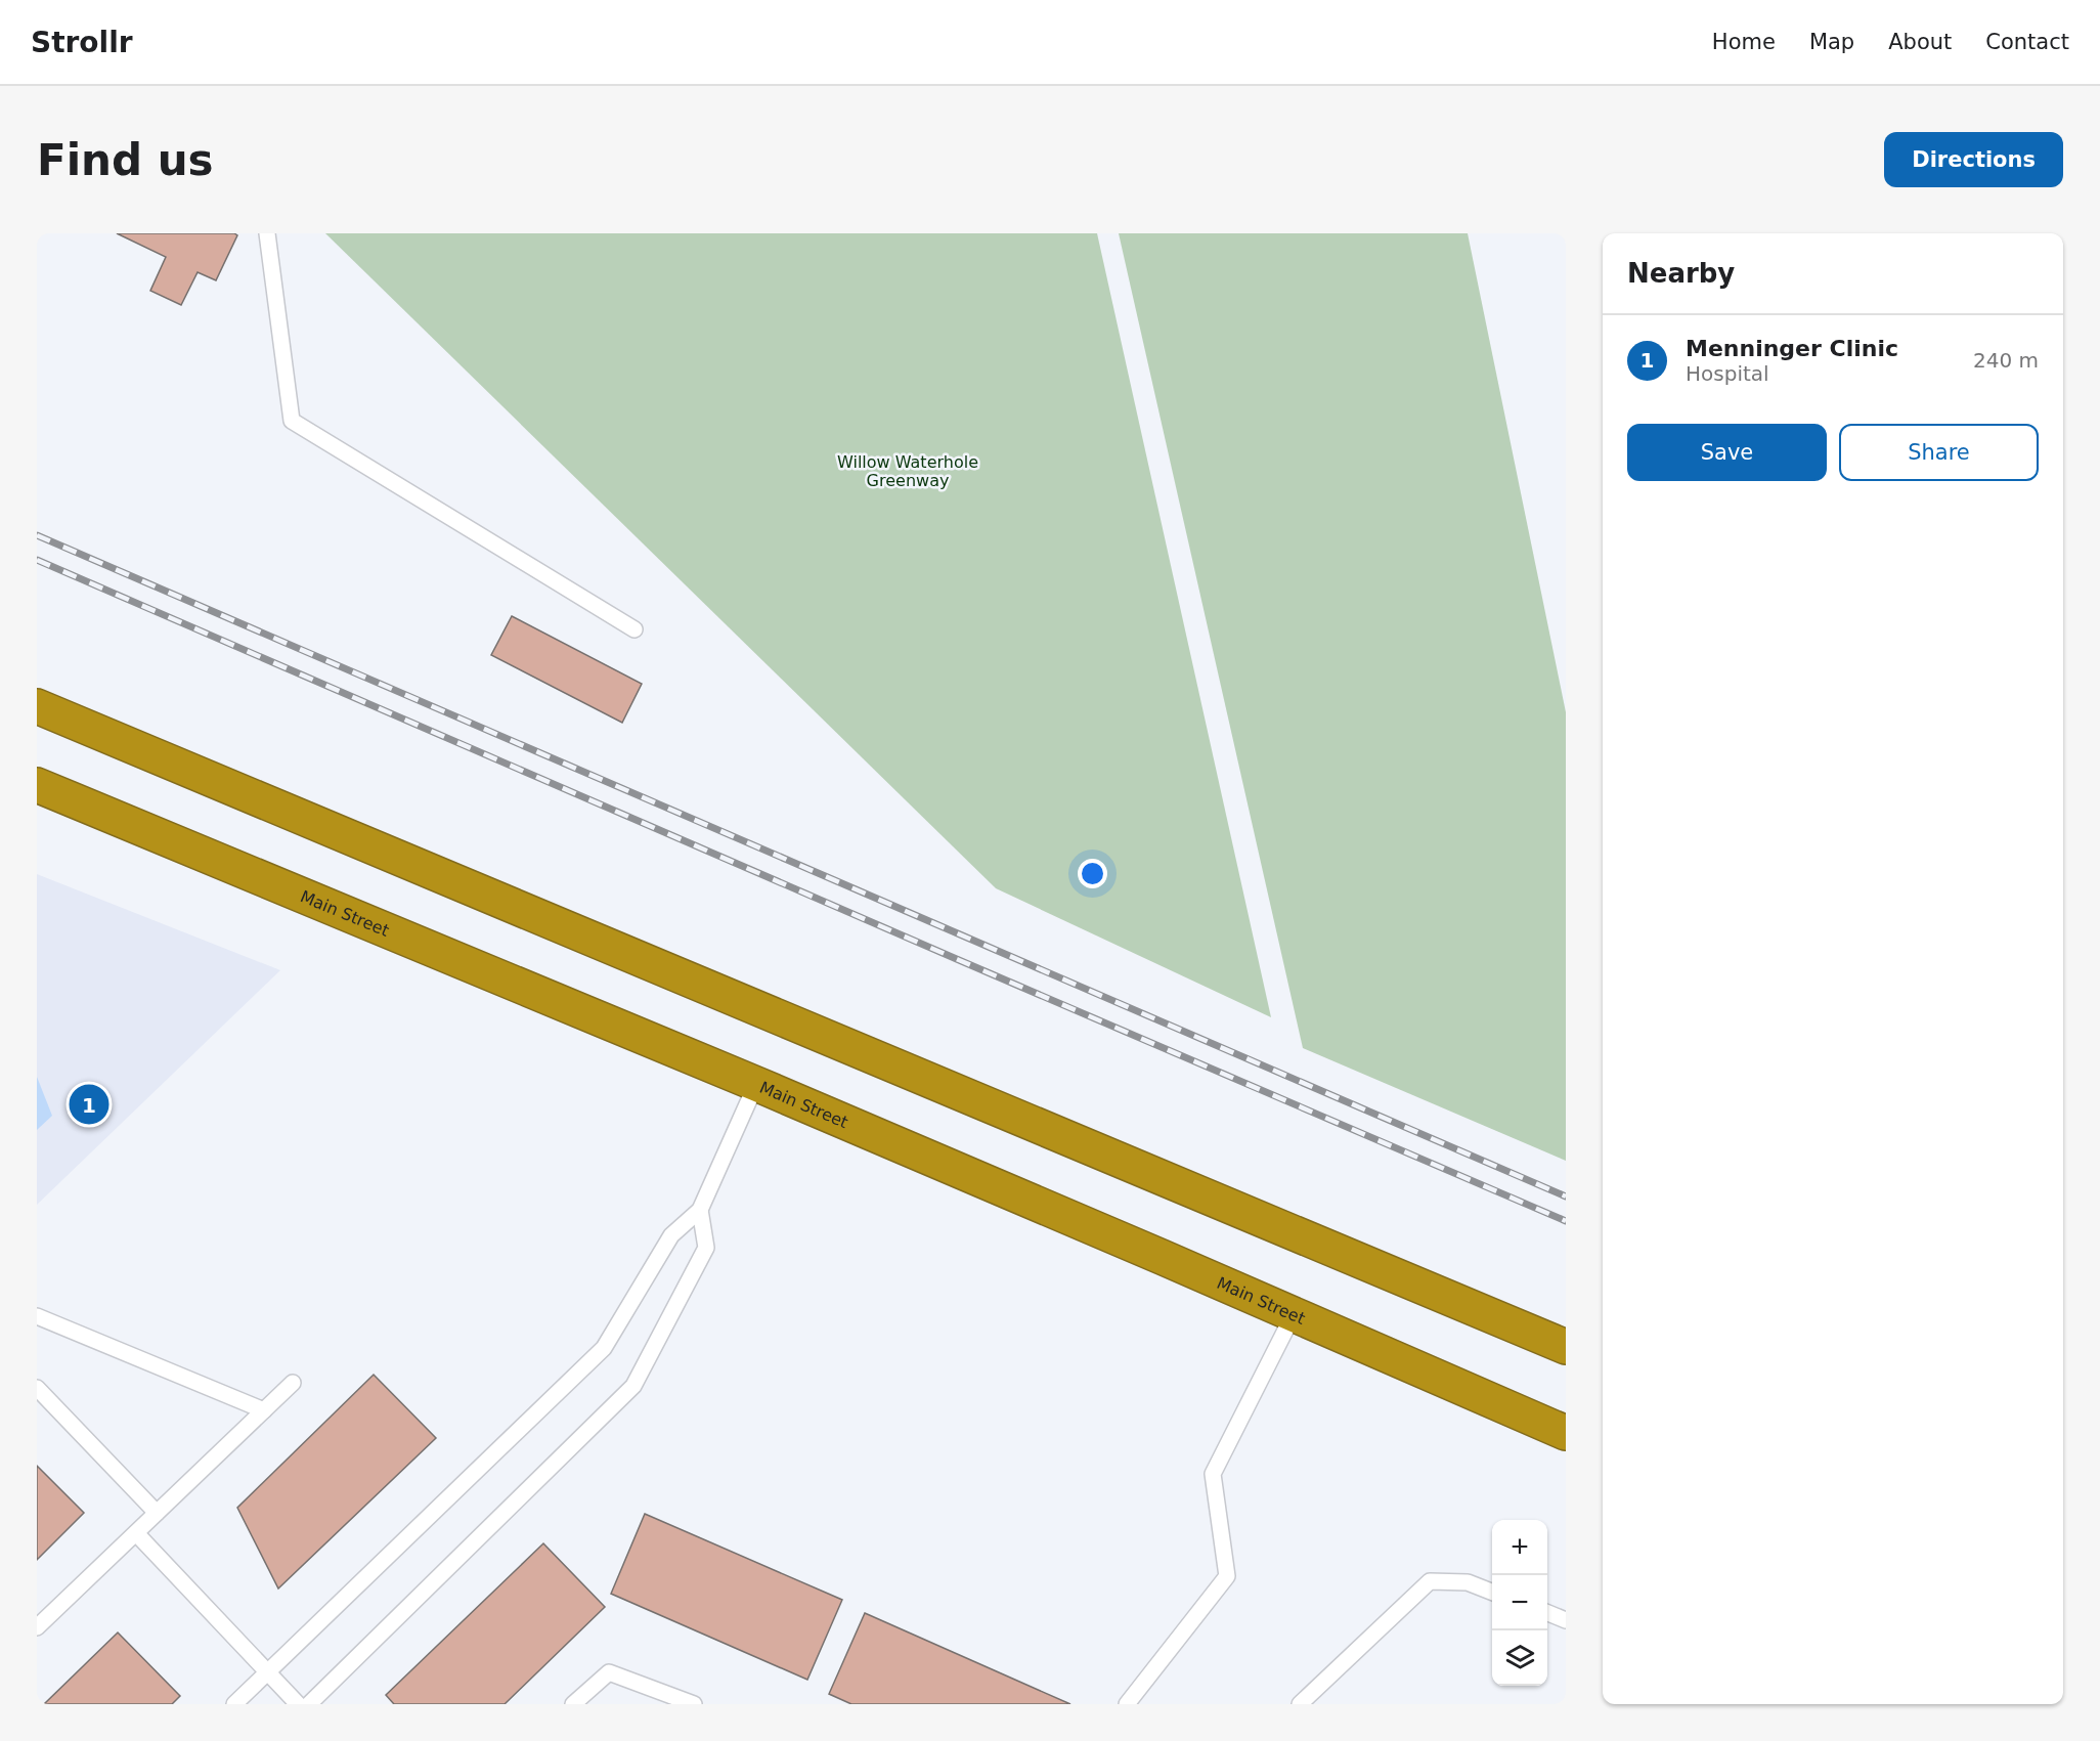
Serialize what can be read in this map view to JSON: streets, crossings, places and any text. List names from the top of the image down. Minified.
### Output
{"streets":{"highway":["Main Street"]},"parks":["Willow Waterhole Greenway"],"page":{"header":"Strollr","nav":["Home","Map","About","Contact"],"buttons":["Directions",["Save","Share"]],"title":"Find us","heading":"Nearby","list":[{"mark":"1","name":"Menninger Clinic","note":"Hospital","value":"240 m"}],"pins":"1","map_buttons":["+","−"]}}
